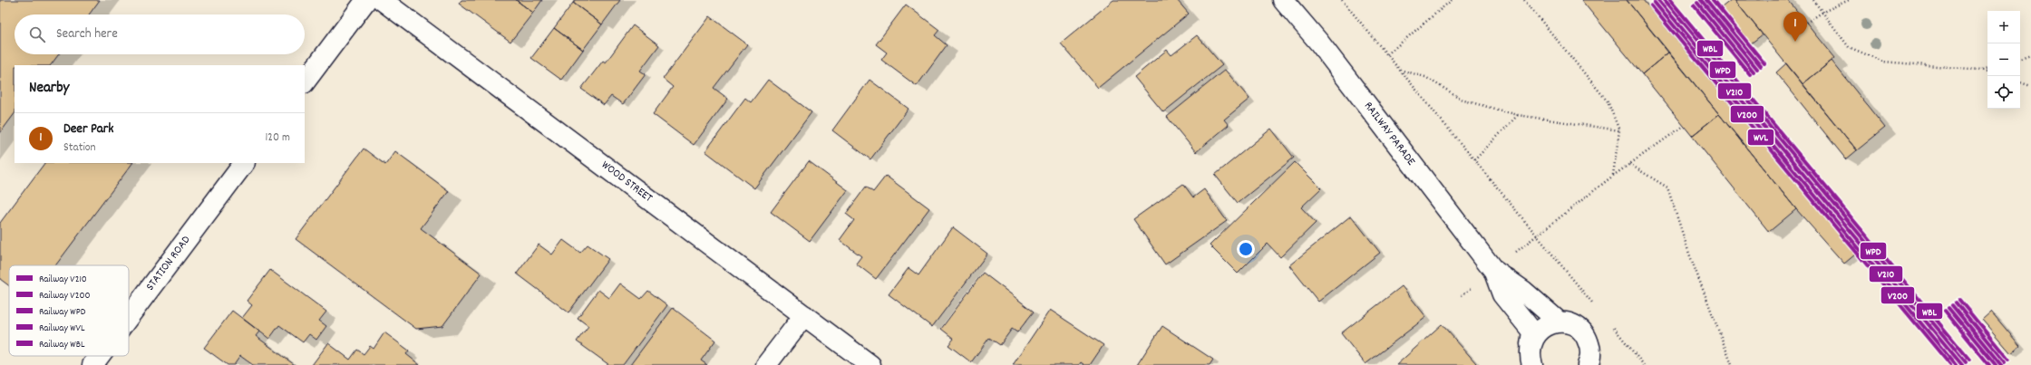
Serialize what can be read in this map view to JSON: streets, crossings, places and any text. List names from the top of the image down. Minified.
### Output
{"streets":{"street":["RAILWAY PARADE","WOOD STREET","STATION ROAD"]},"lines":["rail line V210","rail line WPD","rail line WBL","rail line V200","rail line WVL"],"legend":["Railway V210","Railway V200","Railway WPD","Railway WVL","Railway WBL"],"page":{"map_buttons":["+","−"],"pins":"1","search":"Search here","heading":"Nearby","list":[{"mark":"1","name":"Deer Park","note":"Station","value":"120 m"}]}}
